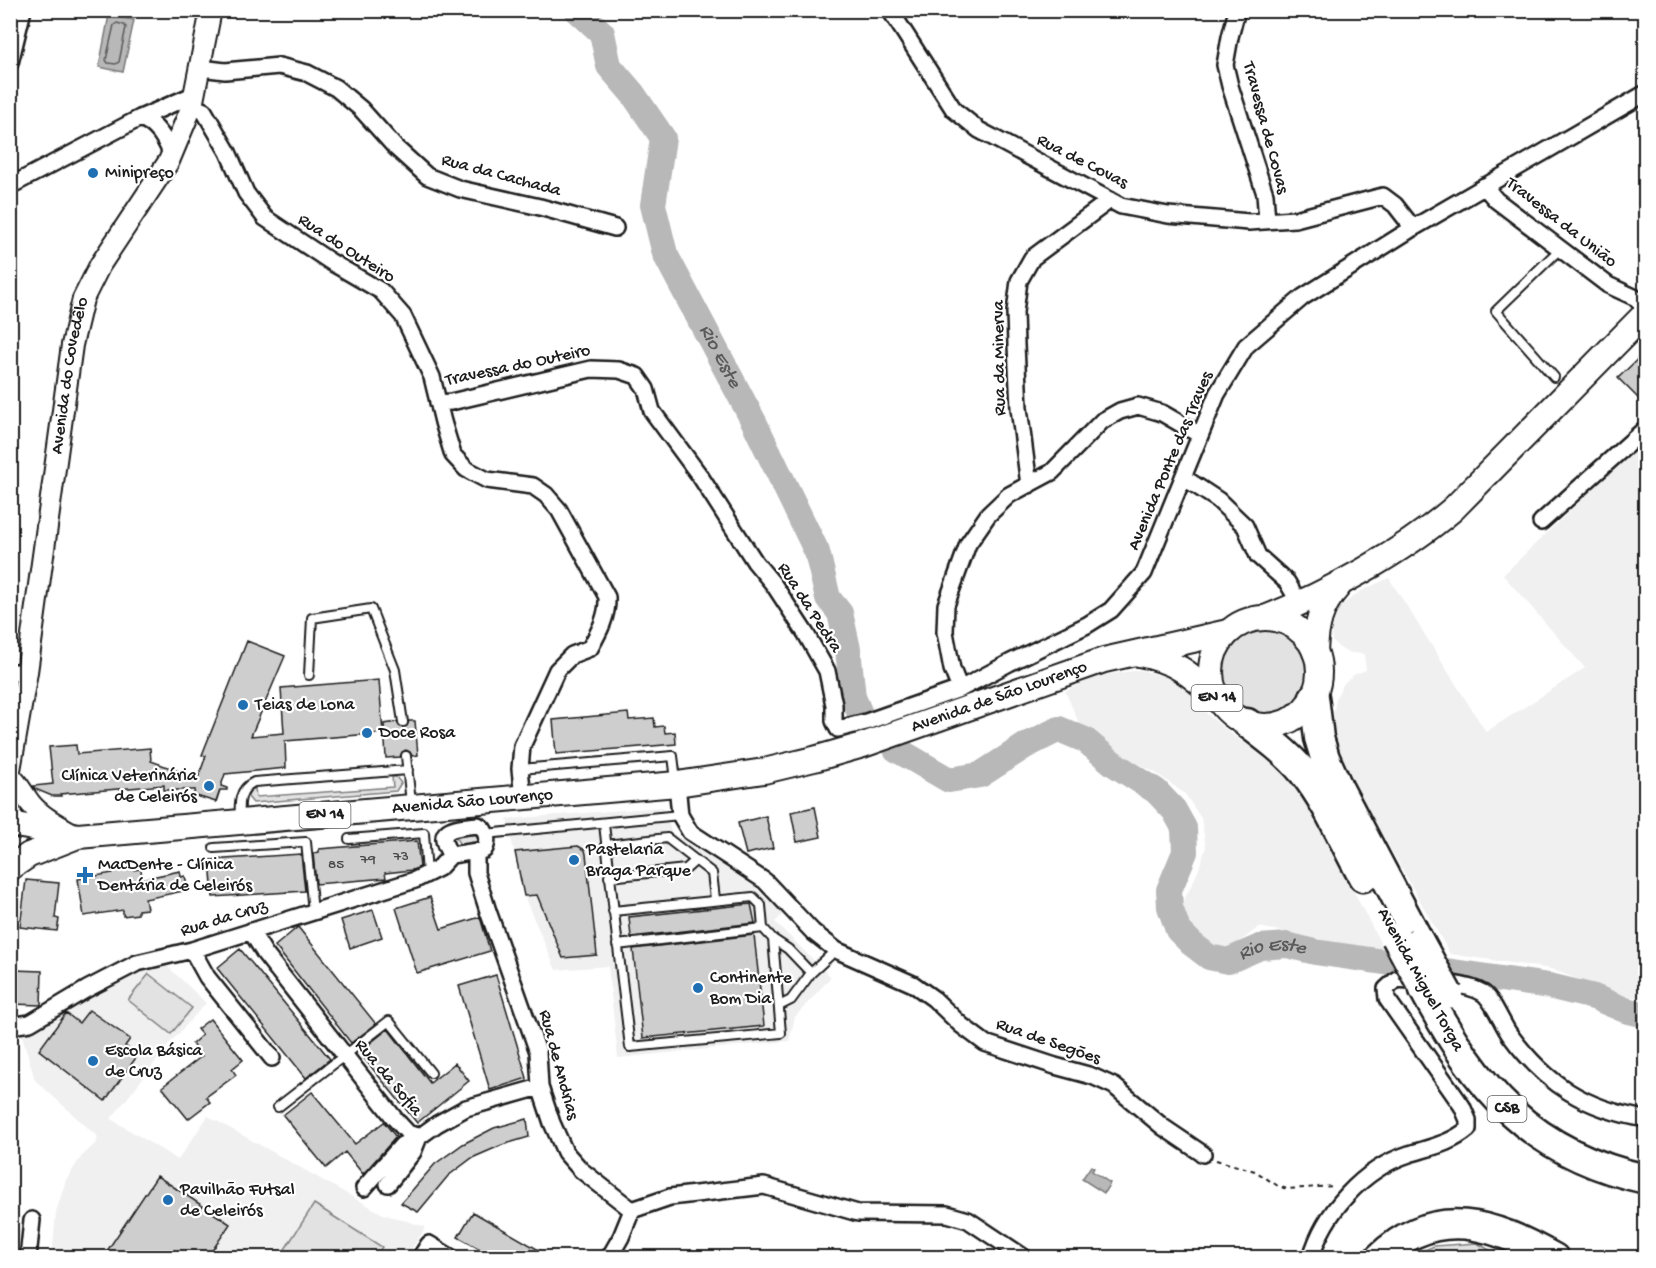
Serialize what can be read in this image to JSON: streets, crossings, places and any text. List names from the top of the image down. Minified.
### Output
{"streets":{"highway":["Avenida Miguel Torga","CSB"],"main road":["Avenida de São Lourenço","EN 14","Avenida São Lourenço"],"street":["Travessa de Covas","Rua de Covas","Rua da Cachada","Travessa da União","Rua do Outeiro","Rua da Minerva","Travessa do Outeiro","Avenida do Covedêlo","Avenida Ponte das Traves","Rua da Pedra","Rua da Cruz","Rua de Segões","Rua de Andrias","Rua da Sofia"]},"crossings":[["Travessa de Covas","Rua de Covas"],["Rua de Covas","Rua da Minerva"],["Rua de Covas","Avenida Ponte das Traves"],["Rua da Cachada","Avenida do Covedêlo"],["Travessa da União","Avenida Ponte das Traves"],["Rua do Outeiro","Travessa do Outeiro"],["Rua do Outeiro","Avenida do Covedêlo"],["Rua do Outeiro","Avenida São Lourenço"],["Travessa do Outeiro","Rua da Pedra"],["Avenida Ponte das Traves","Rua da Pedra"],["Avenida Ponte das Traves","Avenida de São Lourenço"],["Rua da Pedra","Avenida de São Lourenço"],["Avenida de São Lourenço","EN 14"],["Avenida de São Lourenço","Avenida São Lourenço"],["Avenida de São Lourenço","Avenida Miguel Torga"],["EN 14","Avenida São Lourenço"],["EN 14","Avenida Miguel Torga"],["Avenida São Lourenço","Rua da Cruz"],["Avenida São Lourenço","Rua de Andrias"],["Rua da Cruz","Rua de Andrias"],["Rua da Cruz","Rua da Sofia"],["Rua de Andrias","Rua da Sofia"]],"water":["Rio Este"],"places":{"other":["Minipreço","Teias de Lona","Doce Rosa","Clínica Veterinária de Celeirós","Pastelaria Braga Parque","Continente Bom Dia","Escola Básica de Cruz","Pavilhão Futsal de Celeirós"],"health":["MacDente - Clínica Dentária de Celeirós"]},"house_numbers":["73","79","85"]}
